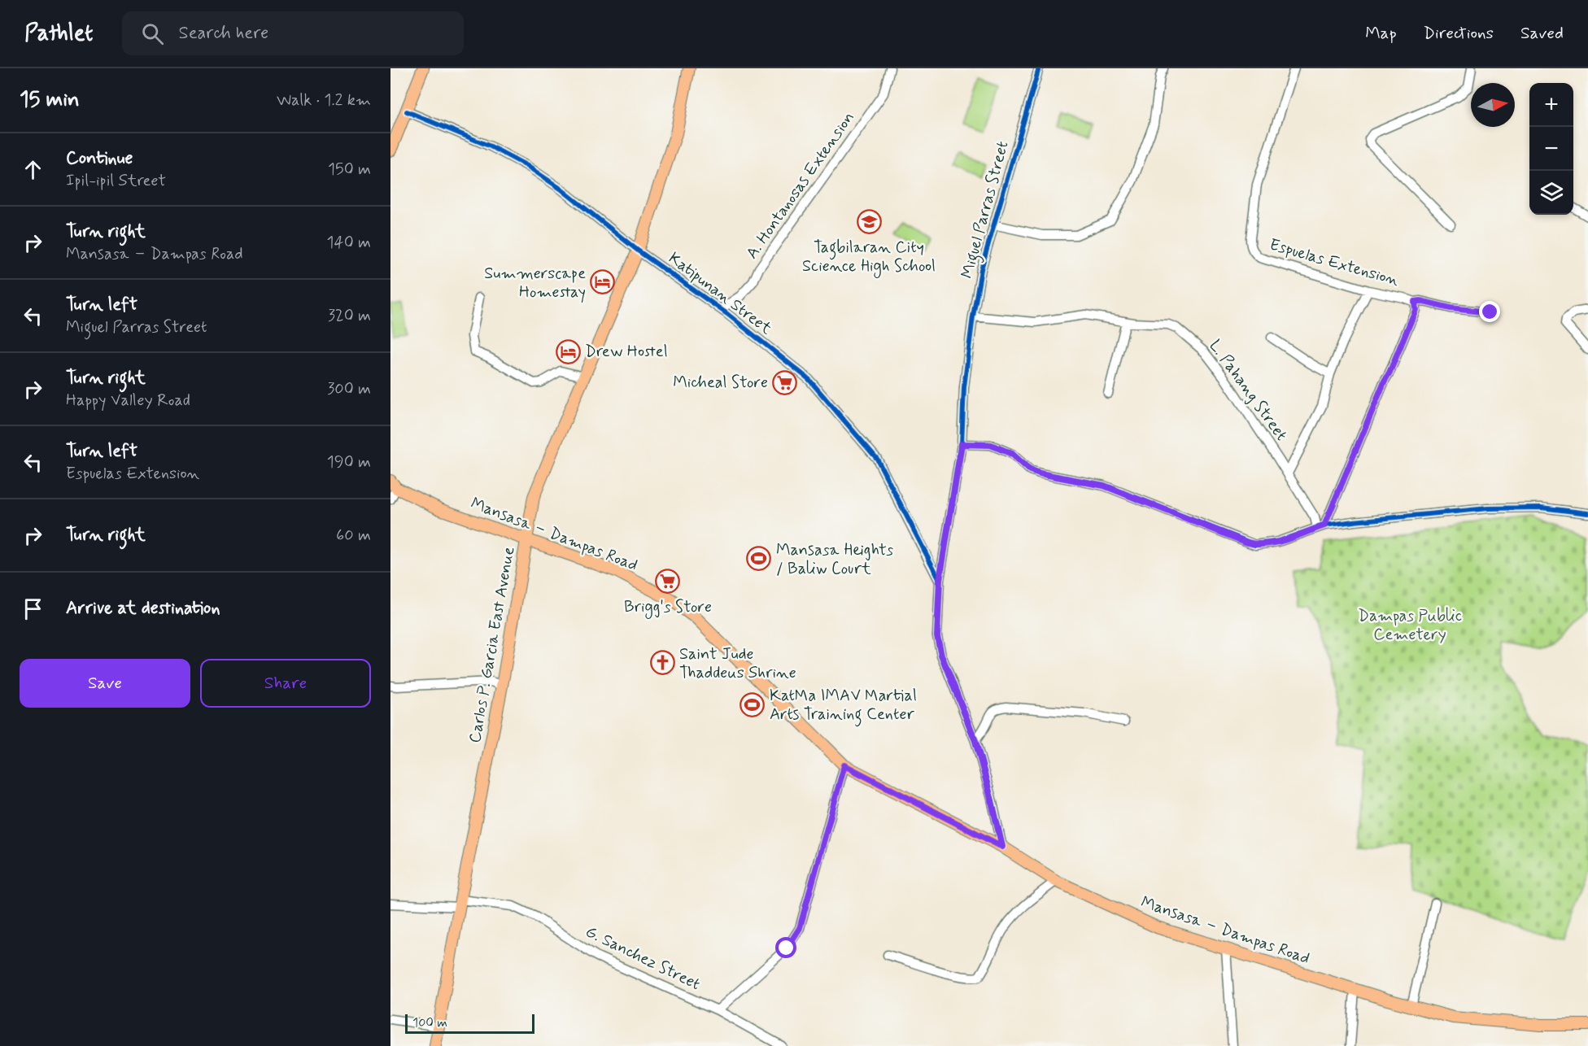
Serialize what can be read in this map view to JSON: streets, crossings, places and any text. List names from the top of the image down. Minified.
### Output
{"streets":{"main road":["Mansasa – Dampas Road","Carlos P. Garcia East Avenue"],"street":["A. Hontanosas Extension","Miguel Parras Street","Espuelas Extension","Katipunan Street","L. Pahang Street","G. Sanchez Street"]},"crossings":[["A. Hontanosas Extension","Katipunan Street"],["Miguel Parras Street","Katipunan Street"],["Miguel Parras Street","L. Pahang Street"],["Miguel Parras Street","Mansasa – Dampas Road"],["Espuelas Extension","L. Pahang Street"],["Katipunan Street","Carlos P. Garcia East Avenue"],["Mansasa – Dampas Road","Carlos P. Garcia East Avenue"],["Carlos P. Garcia East Avenue","G. Sanchez Street"]],"parks":["Dampas Public Cemetery"],"places":{"school or university":["Tagbilaran City Science High School"],"hotel":["Summerscape Homestay","Drew Hostel"],"supermarket":["Micheal Store","Brigg's Store"],"sports":["Mansasa Heights / Baliw Court","KatMa IMAV Martial Arts Training Center"],"church":["Saint Jude Thaddeus Shrine"]},"scale_bar":"100 m","north":"right","page":{"header":"Pathlet","search":"Search here","nav":["Map","Directions","Saved"],"heading":["15 min","Walk · 1.2 km"],"map_buttons":["+","−"],"list":[["Continue","Ipil-ipil Street","150 m"],["Turn right","Mansasa – Dampas Road","140 m"],["Turn left","Miguel Parras Street","320 m"],["Turn right","Happy Valley Road","300 m"],["Turn left","Espuelas Extension","190 m"],["Turn right","60 m"],"Arrive at destination"],"buttons":["Save","Share"],"scale":"100 m"}}
